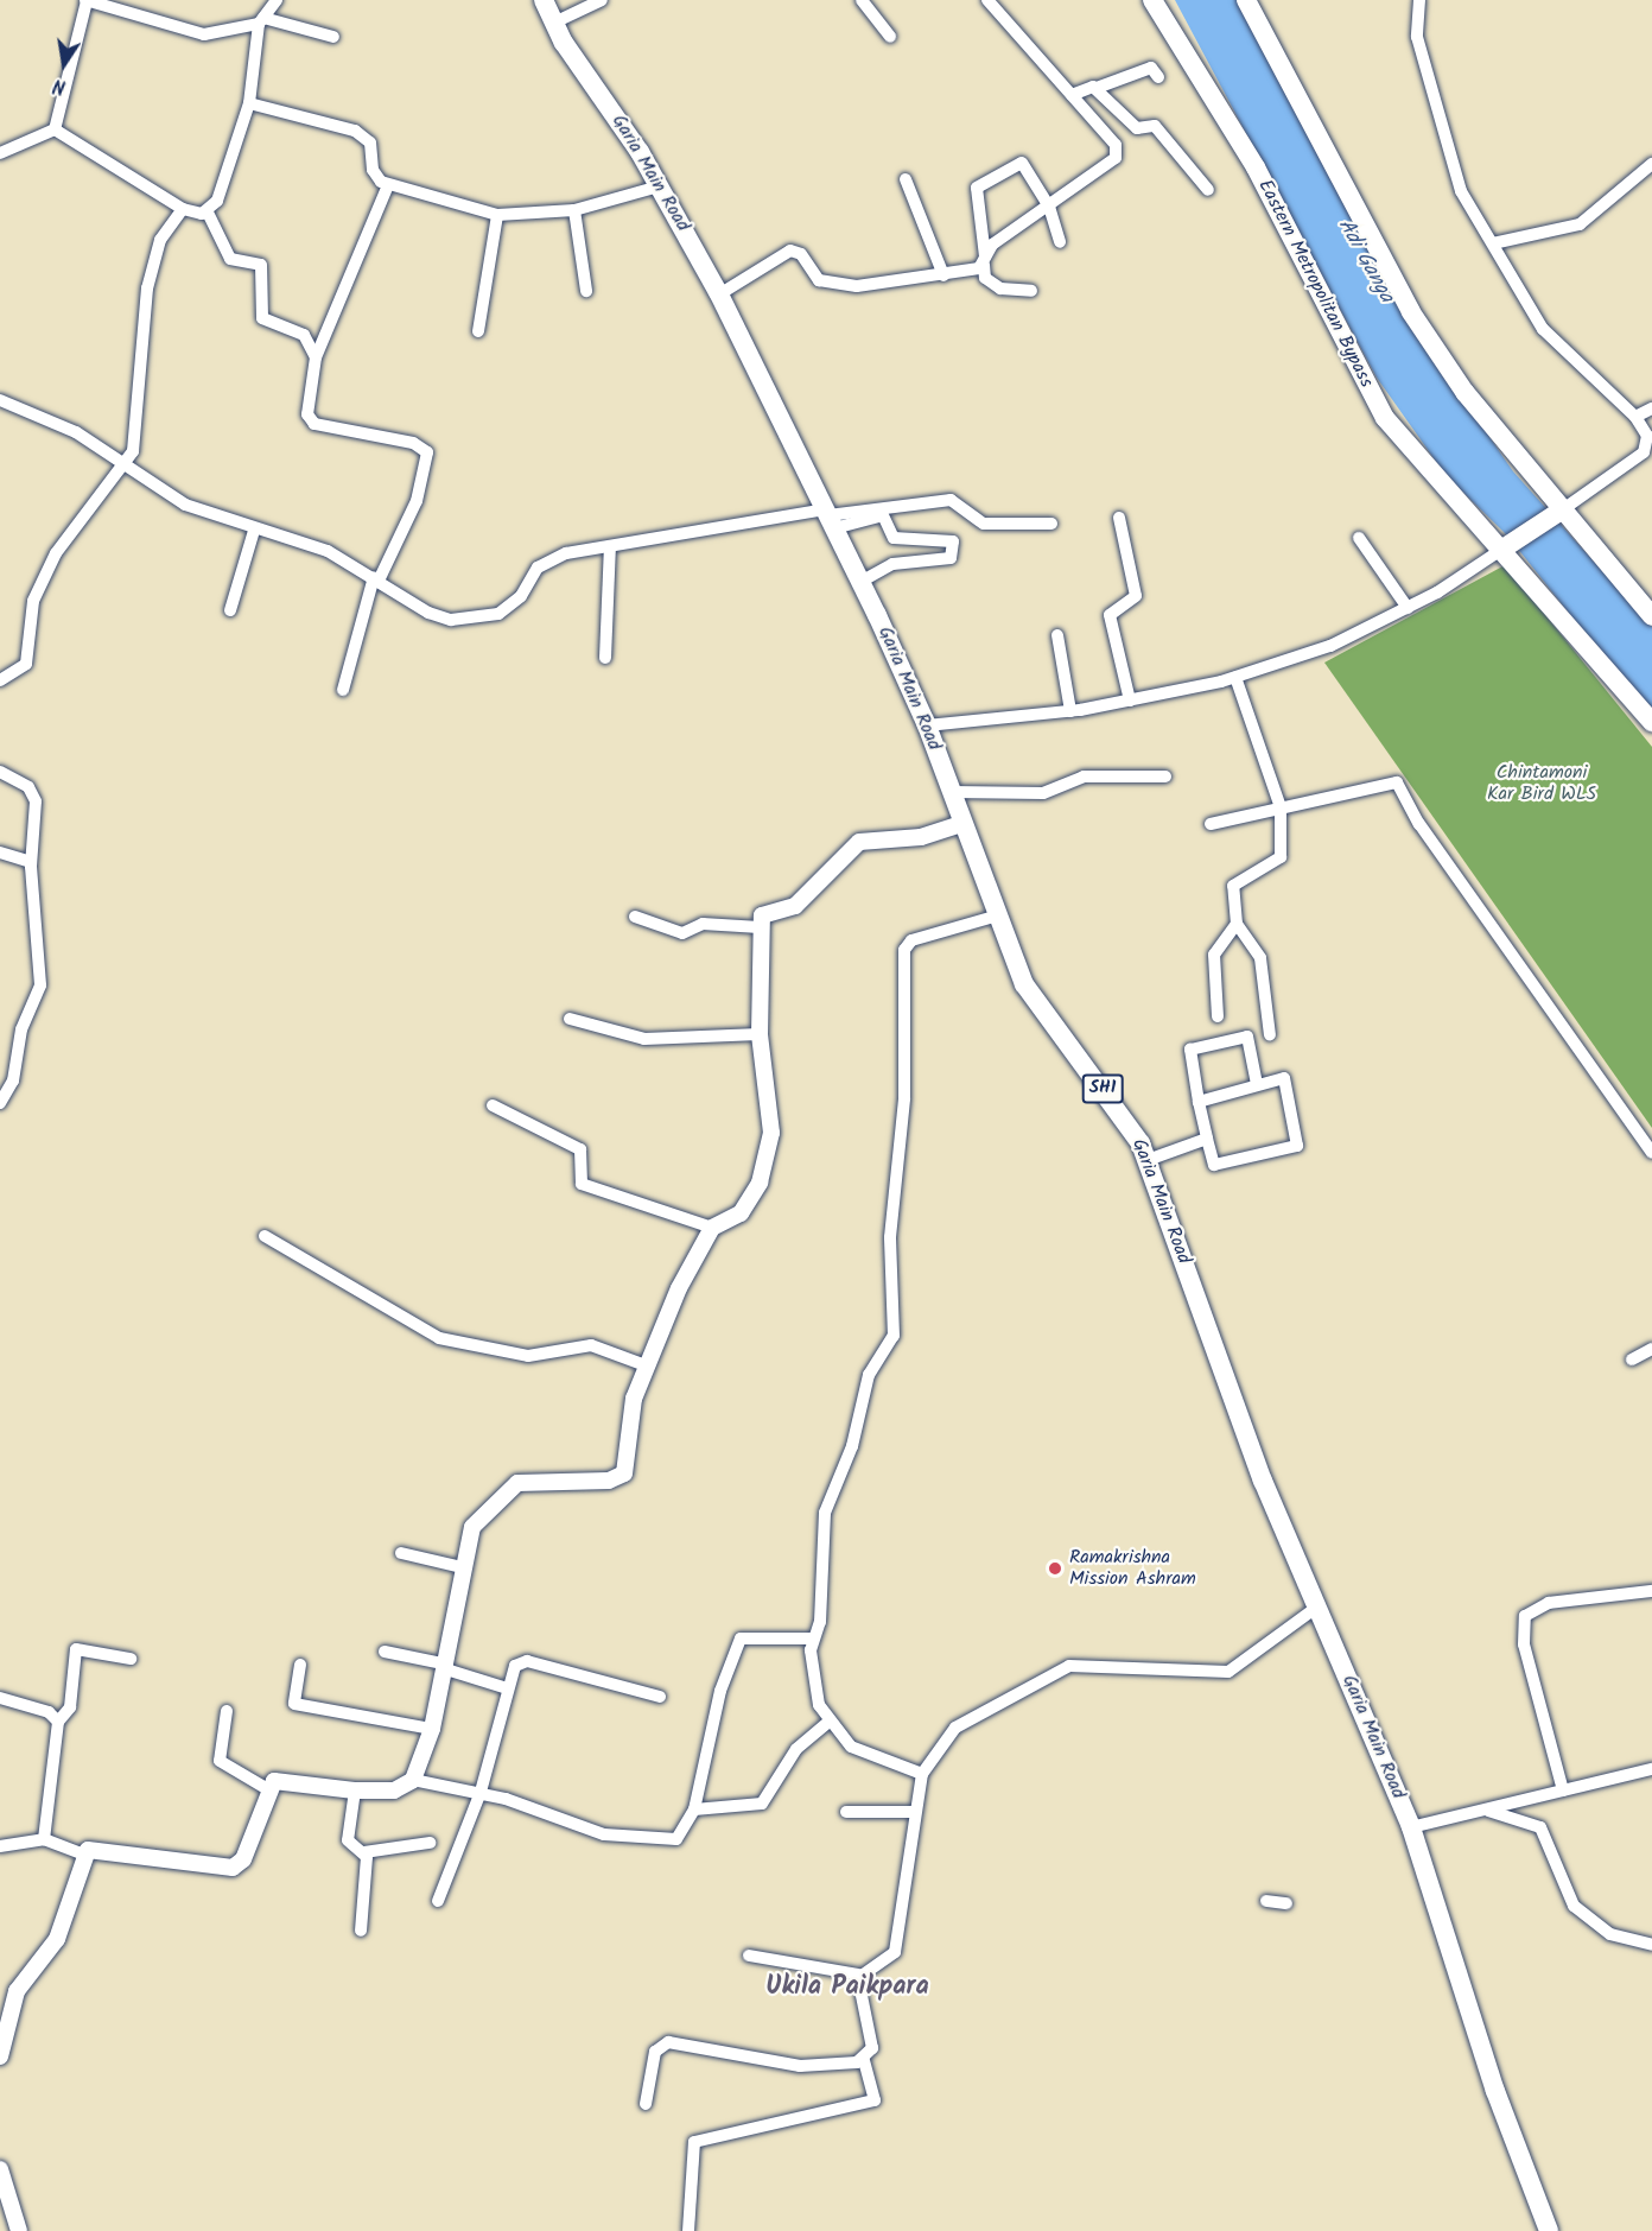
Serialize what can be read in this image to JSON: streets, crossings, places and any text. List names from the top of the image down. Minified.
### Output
{"streets":{"main road":["Garia Main Road","Eastern Metropolitan Bypass","SH1"]},"districts":["Ukila Paikpara"],"water":["Adi Ganga"],"parks":["Chintamoni Kar Bird WLS"],"places":["Ramakrishna Mission Ashram"],"north":"bottom"}
